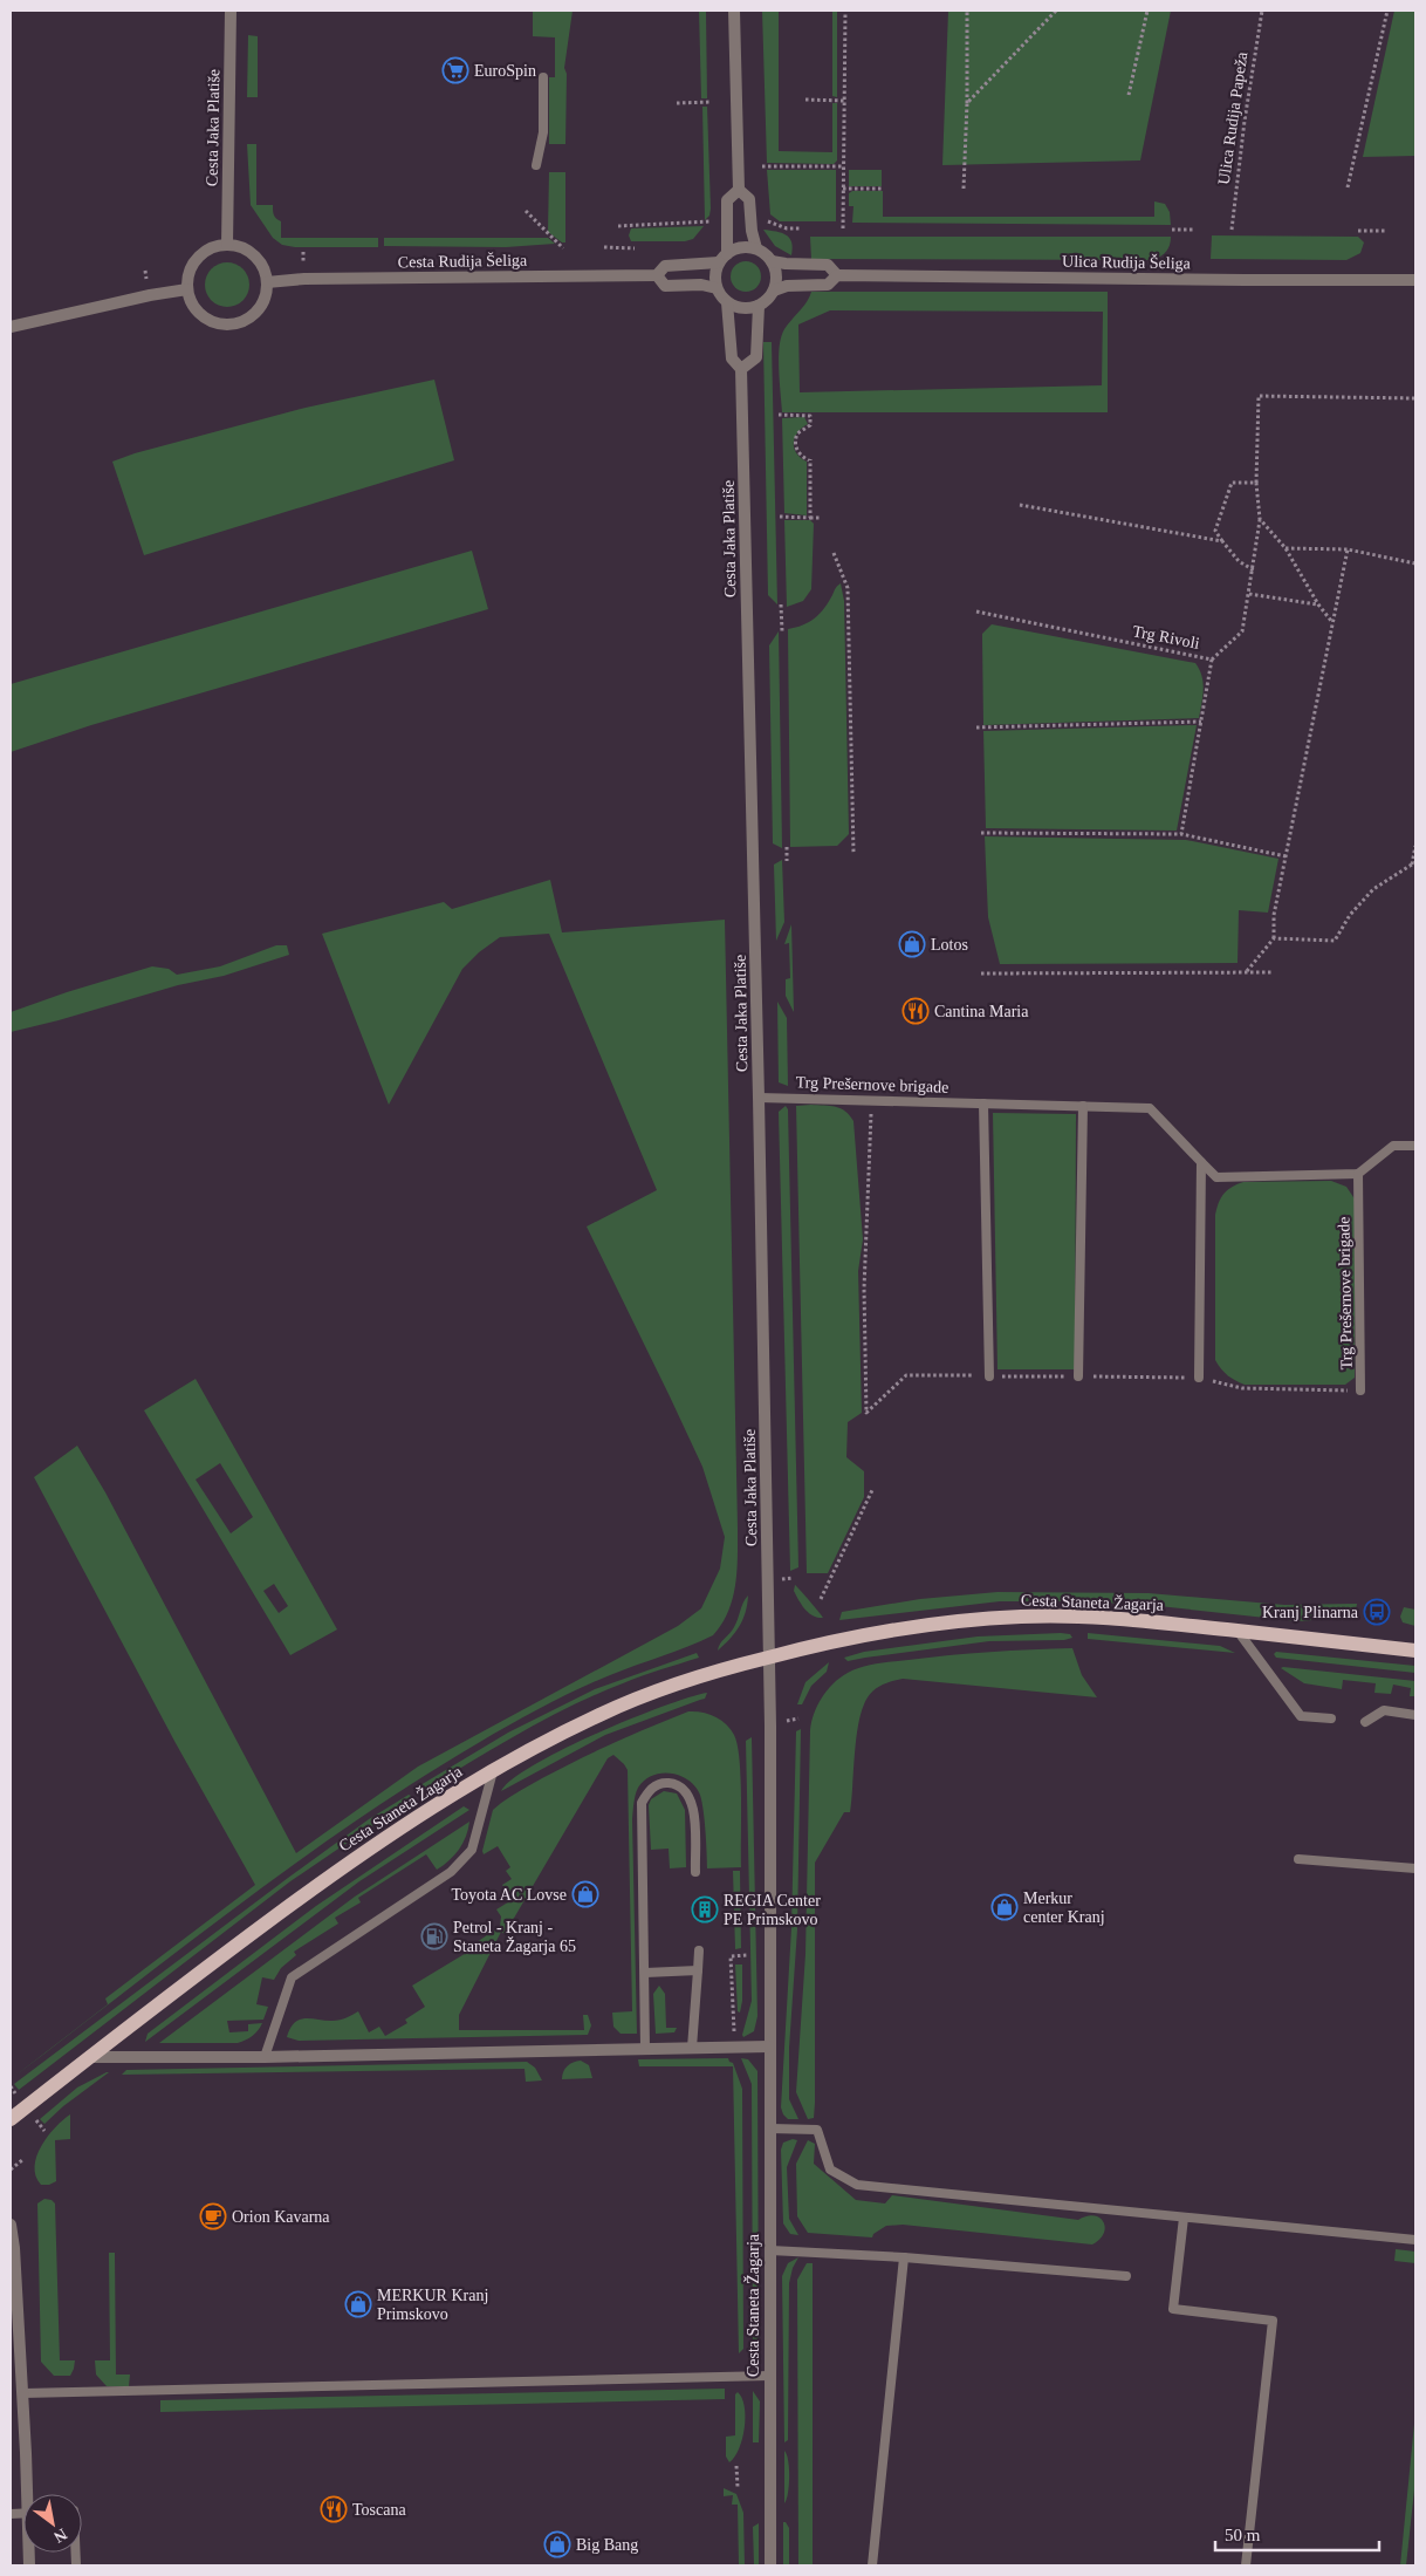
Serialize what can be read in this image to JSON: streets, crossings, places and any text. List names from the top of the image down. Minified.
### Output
{"streets":{"main road":["Cesta Staneta Žagarja"],"street":["Cesta Jaka Platiše","Cesta Rudija Šeliga","Ulica Rudija Šeliga"],"lane":["Trg Prešernove brigade"],"path":["Ulica Rudija Papeža","Trg Rivoli"]},"crossings":[["Cesta Jaka Platiše","Cesta Rudija Šeliga"],["Cesta Jaka Platiše","Ulica Rudija Šeliga"],["Cesta Jaka Platiše","Trg Prešernove brigade"],["Cesta Jaka Platiše","Cesta Staneta Žagarja"],["Cesta Rudija Šeliga","Ulica Rudija Šeliga"]],"places":{"supermarket":["EuroSpin"],"shop":["Lotos","Toyota AC Lovse","Merkur center Kranj","MERKUR Kranj Primskovo","Big Bang"],"restaurant":["Cantina Maria","Toscana"],"bus stop":["Kranj Plinarna"],"building":["REGIA Center PE Primskovo"],"fuel station":["Petrol - Kranj - Staneta Žagarja 65"],"cafe":["Orion Kavarna"]},"scale_bar":"50 m","north":"bottom right"}
